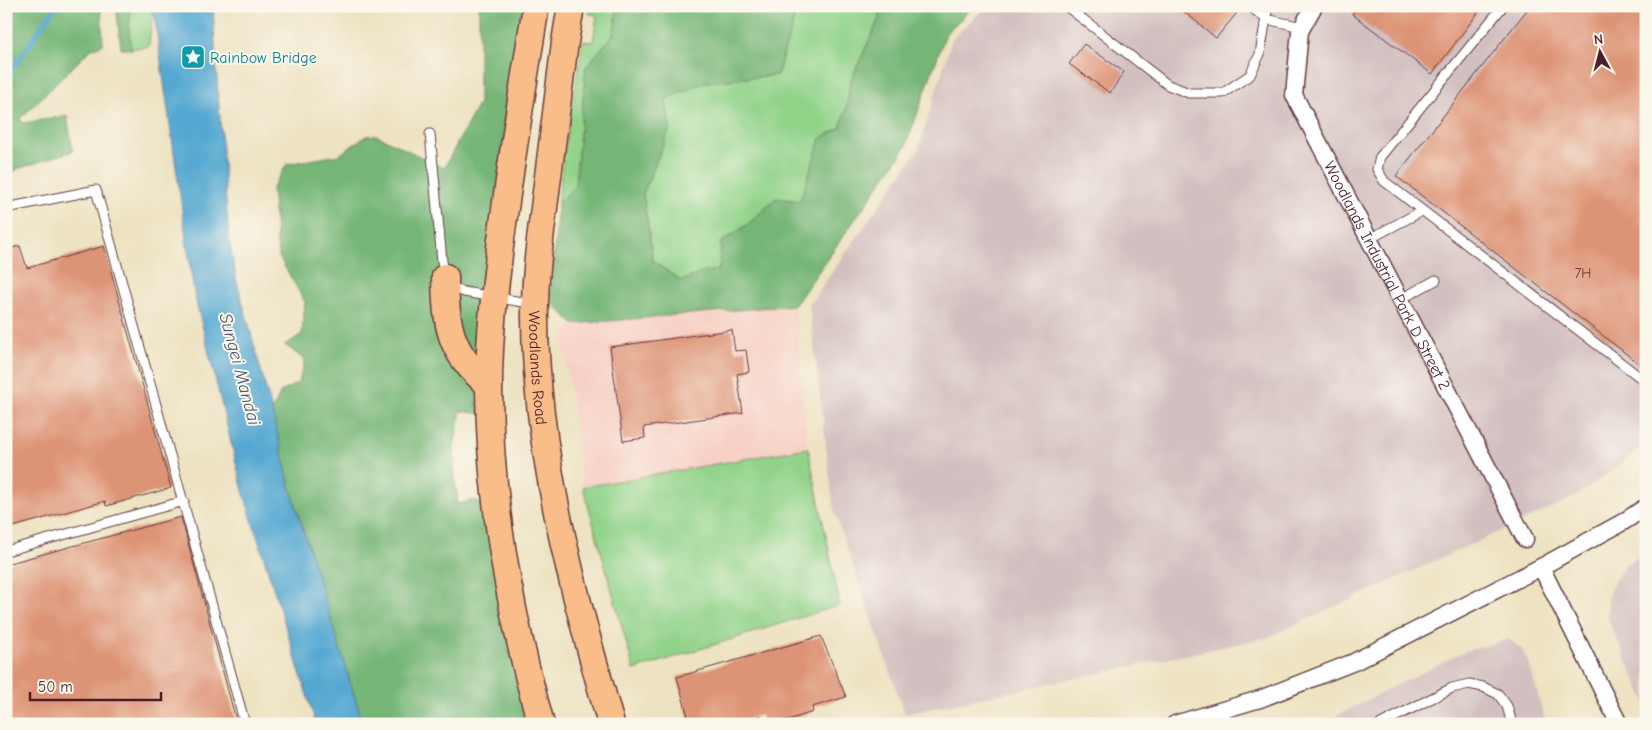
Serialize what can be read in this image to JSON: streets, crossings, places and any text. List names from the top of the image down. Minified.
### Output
{"streets":{"main road":["Woodlands Road"],"street":["Woodlands Industrial Park D Street 2"]},"water":["Sungei Mandai"],"places":{"place":["Rainbow Bridge"]},"house_numbers":["7H"],"scale_bar":"50 m","north":"top"}
